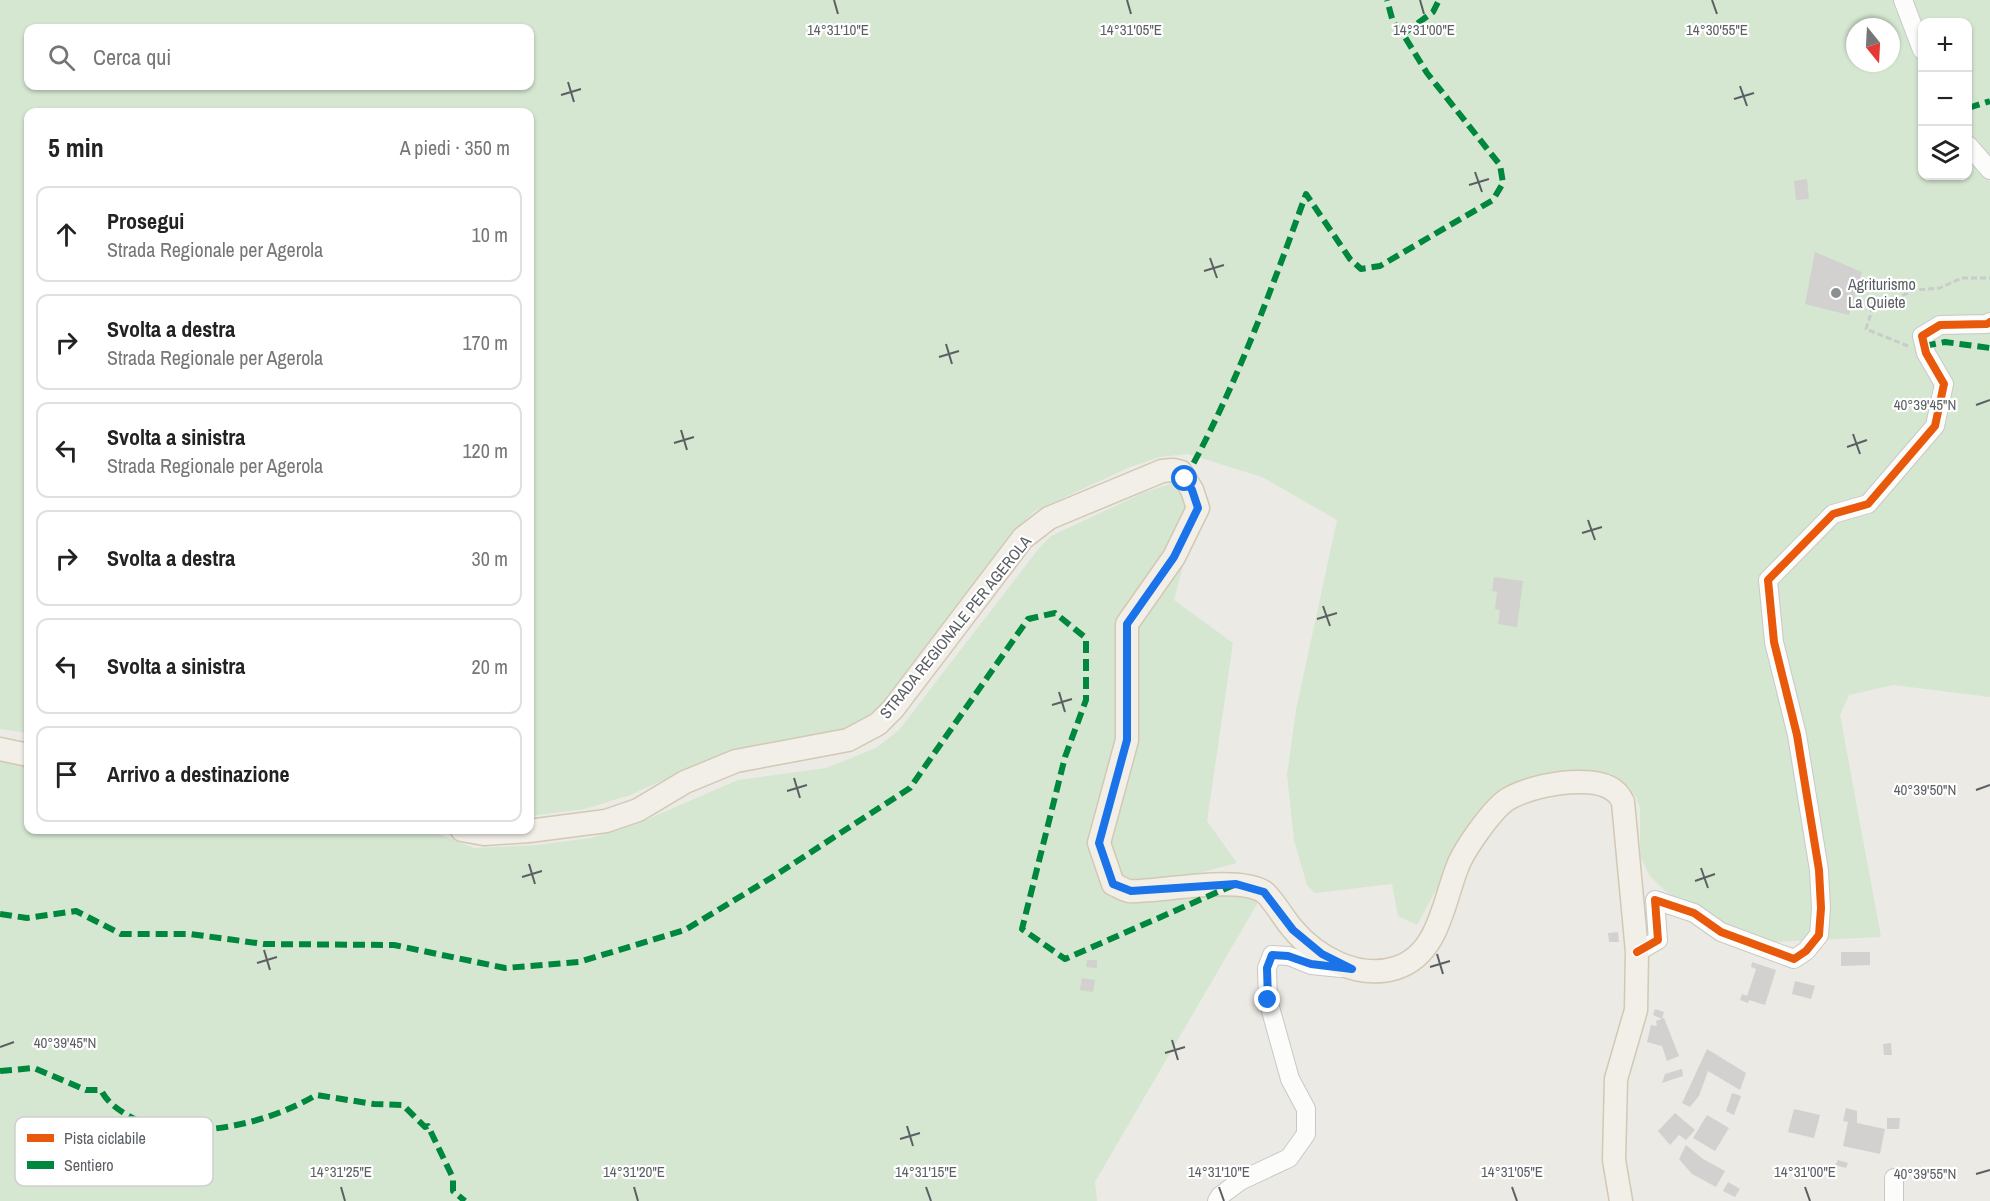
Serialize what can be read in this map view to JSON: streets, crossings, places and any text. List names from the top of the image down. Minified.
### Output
{"streets":{"main road":["STRADA REGIONALE PER AGEROLA"]},"places":["Agriturismo La Quiete"],"legend":["Pista ciclabile","Sentiero"],"north":"bottom","page":{"map_buttons":["+","−"],"search":"Cerca qui","heading":["5 min","A piedi · 350 m"],"list":[["Prosegui","Strada Regionale per Agerola","10 m"],["Svolta a destra","Strada Regionale per Agerola","170 m"],["Svolta a sinistra","Strada Regionale per Agerola","120 m"],["Svolta a destra","30 m"],["Svolta a sinistra","20 m"],"Arrivo a destinazione"]},"coordinates":["14°31'10\"E","14°31'05\"E","14°31'00\"E","14°30'55\"E","40°39'45\"N","40°39'50\"N","14°31'25\"E","14°31'20\"E","14°31'15\"E","40°39'55\"N"]}
